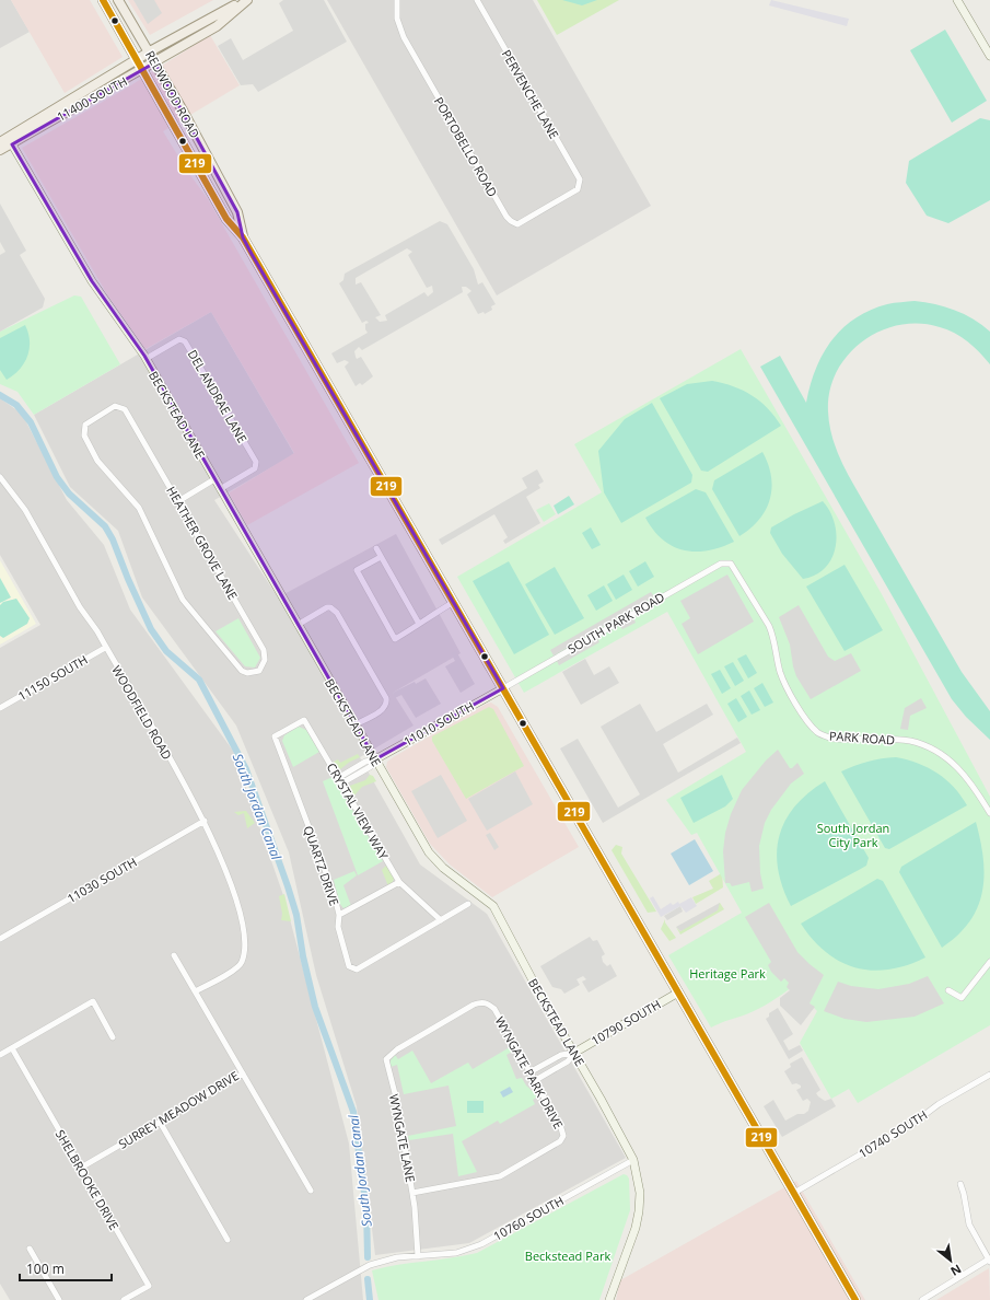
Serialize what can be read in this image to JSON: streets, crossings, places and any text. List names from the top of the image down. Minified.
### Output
{"streets":{"main road":["REDWOOD ROAD","11400 SOUTH"],"street":["PERVENCHE LANE","PORTOBELLO ROAD","DEL ANDRAE LANE","BECKSTEAD LANE","HEATHER GROVE LANE","SOUTH PARK ROAD","11150 SOUTH","WOODFIELD ROAD","11010 SOUTH","PARK ROAD","CRYSTAL VIEW WAY","QUARTZ DRIVE","11030 SOUTH","10790 SOUTH","WYNGATE PARK DRIVE","SURREY MEADOW DRIVE","10740 SOUTH","WYNGATE LANE","SHELBROOKE DRIVE","10760 SOUTH"]},"crossings":[["REDWOOD ROAD","11400 SOUTH"],["REDWOOD ROAD","SOUTH PARK ROAD"],["REDWOOD ROAD","11010 SOUTH"],["REDWOOD ROAD","10790 SOUTH"],["REDWOOD ROAD","10740 SOUTH"],["PERVENCHE LANE","PORTOBELLO ROAD"],["11400 SOUTH","BECKSTEAD LANE"],["DEL ANDRAE LANE","BECKSTEAD LANE"],["BECKSTEAD LANE","11010 SOUTH"],["BECKSTEAD LANE","10790 SOUTH"],["BECKSTEAD LANE","10760 SOUTH"],["SOUTH PARK ROAD","11010 SOUTH"],["SOUTH PARK ROAD","PARK ROAD"],["11150 SOUTH","WOODFIELD ROAD"],["WOODFIELD ROAD","11030 SOUTH"],["WOODFIELD ROAD","SURREY MEADOW DRIVE"],["11010 SOUTH","CRYSTAL VIEW WAY"],["CRYSTAL VIEW WAY","QUARTZ DRIVE"],["10790 SOUTH","WYNGATE PARK DRIVE"],["WYNGATE PARK DRIVE","WYNGATE LANE"],["SURREY MEADOW DRIVE","SHELBROOKE DRIVE"],["WYNGATE LANE","10760 SOUTH"]],"water":["South Jordan Canal"],"parks":["South Jordan City Park","Heritage Park","Beckstead Park"],"lines":["transit line 219"],"scale_bar":"100 m","north":"bottom right"}
